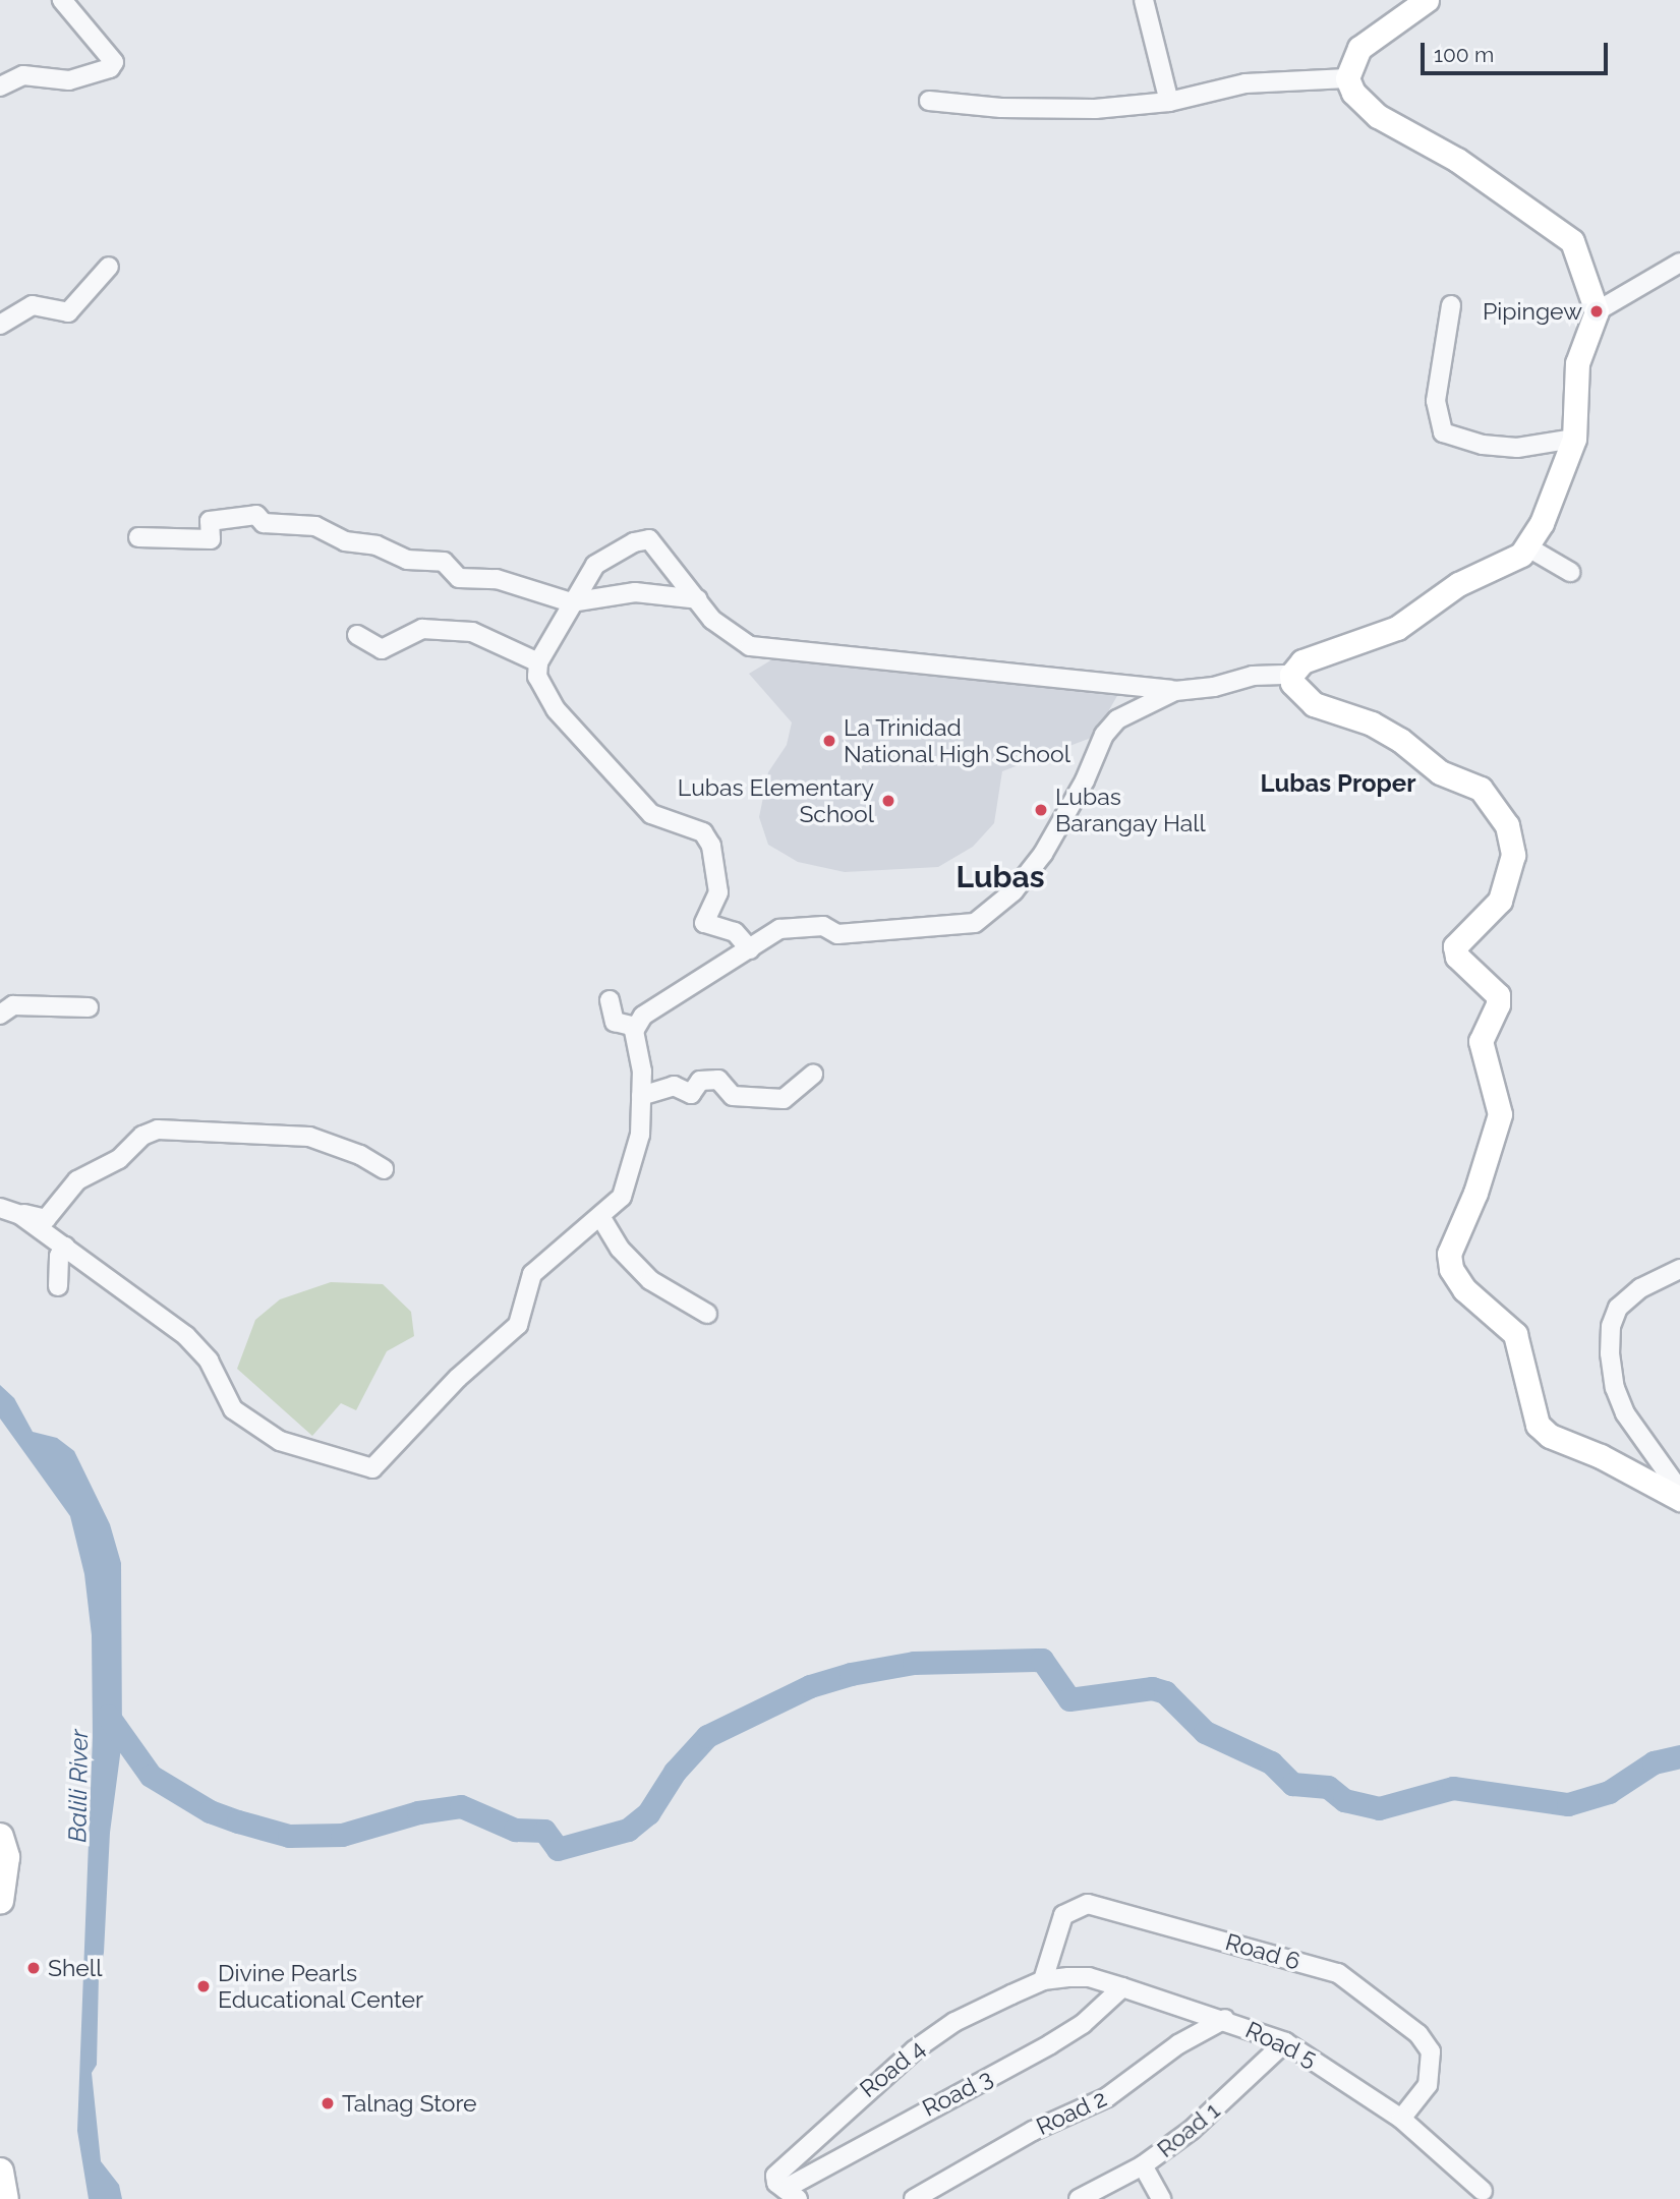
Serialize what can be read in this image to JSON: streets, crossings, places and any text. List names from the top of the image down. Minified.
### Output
{"streets":{"street":["Road 6","Road 5","Road 4","Road 3","Road 2","Road 1"]},"crossings":[["Road 6","Road 5"],["Road 6","Road 4"],["Road 5","Road 4"],["Road 5","Road 3"],["Road 5","Road 2"],["Road 5","Road 1"],["Road 4","Road 3"]],"districts":["Lubas Proper","Lubas"],"water":["Balili River"],"places":["Pipingew","La Trinidad National High School","Lubas Elementary School","Lubas Barangay Hall","Shell","Divine Pearls Educational Center","Talnag Store"],"scale_bar":"100 m"}
